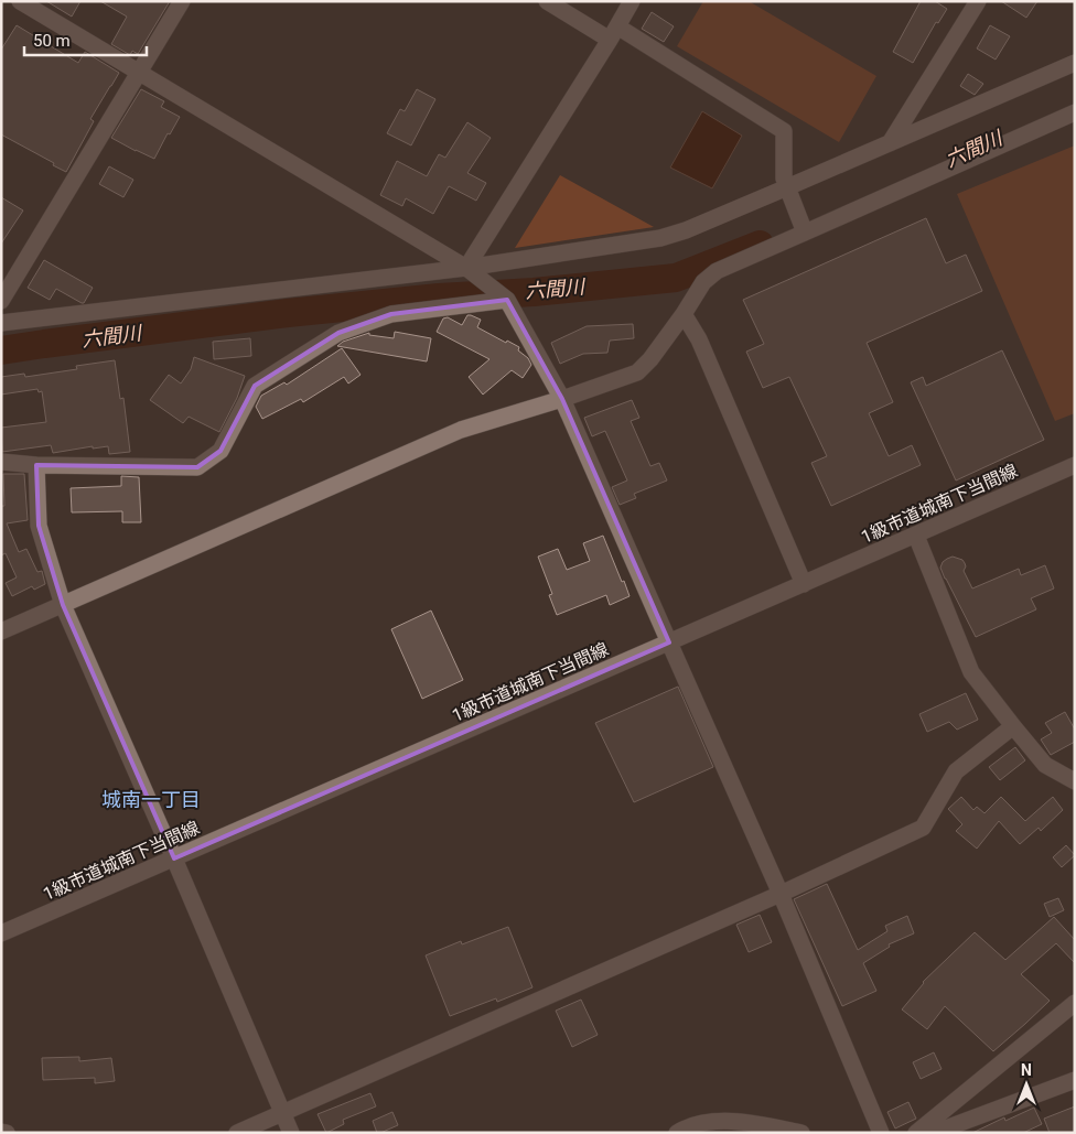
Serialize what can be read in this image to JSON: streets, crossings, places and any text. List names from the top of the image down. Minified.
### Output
{"streets":{"street":["1級市道城南下当間線"]},"districts":["城南一丁目"],"water":["六間川"],"scale_bar":"50 m","north":"top"}
